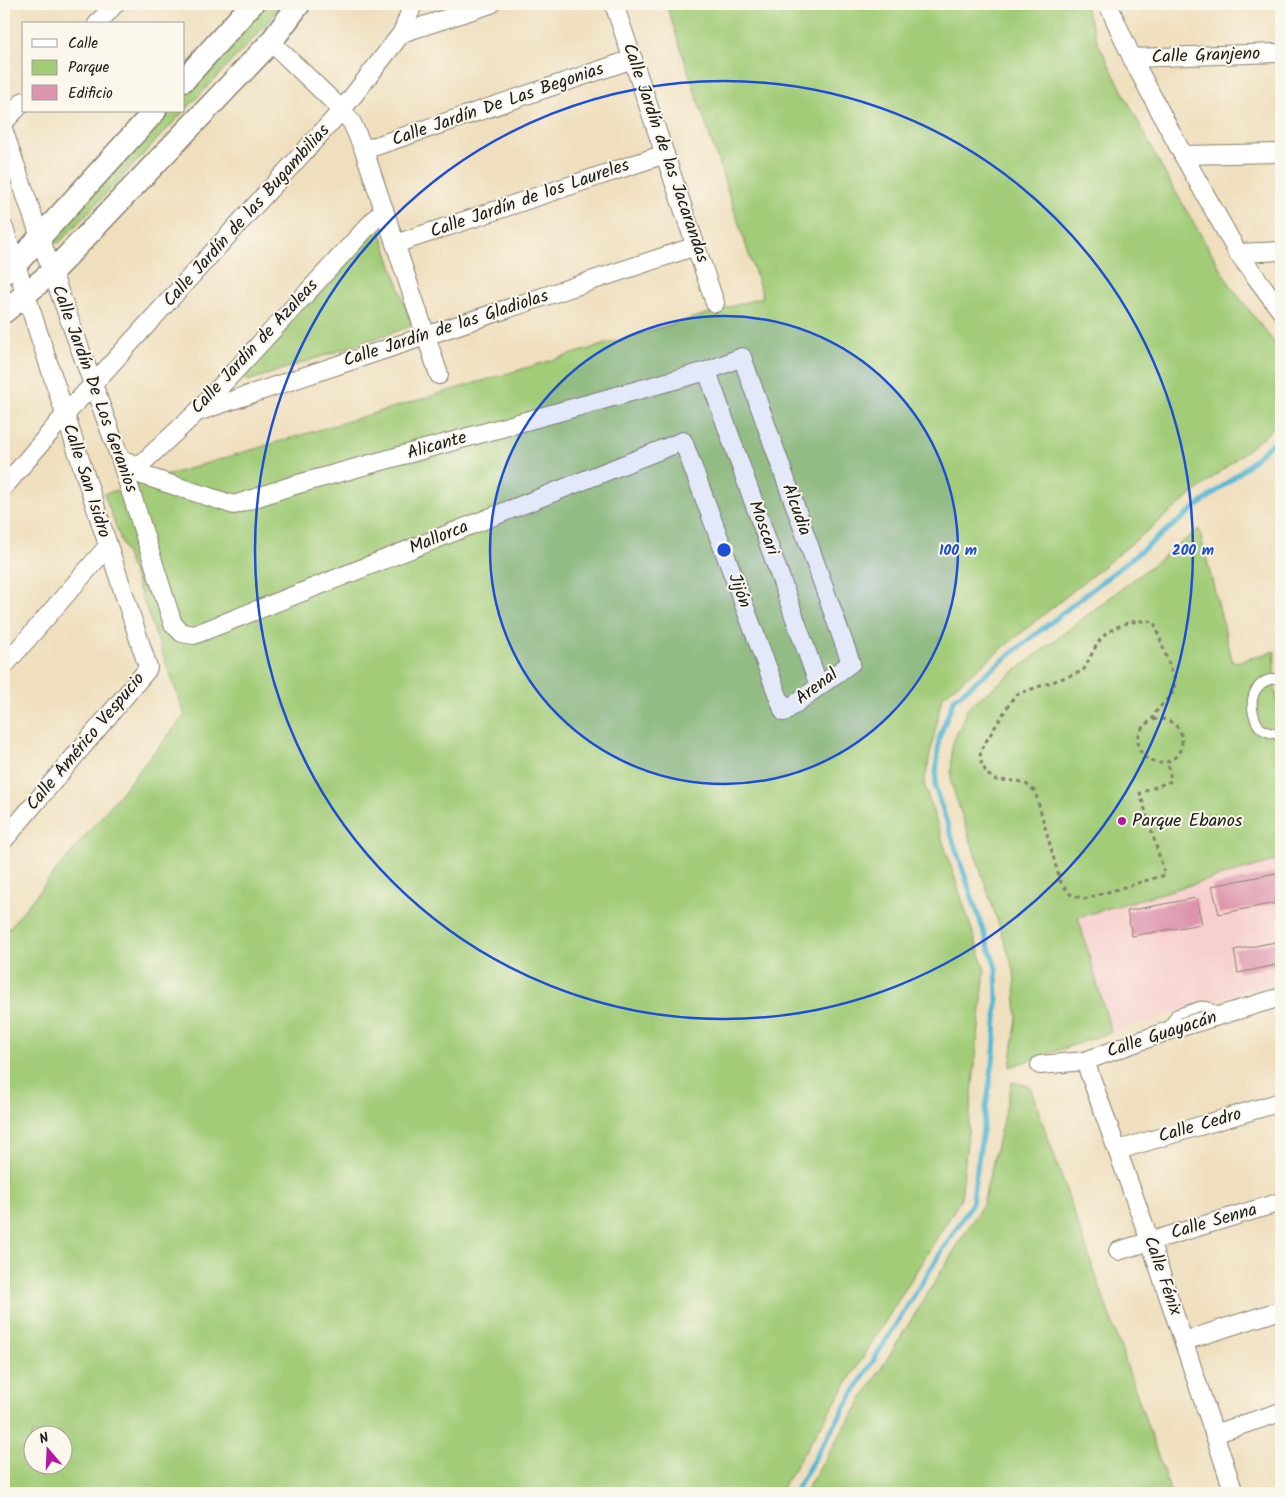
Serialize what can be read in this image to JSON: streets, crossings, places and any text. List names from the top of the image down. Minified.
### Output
{"streets":{"street":["Calle Granjeno","Calle Jardín De Las Begonias","Calle Jardín de las Jacarandas","Calle Jardín de los Laureles","Calle Jardín de las Bugambilias","Calle Jardín de las Gladiolas","Calle Jardín de Azaleas","Calle Jardín De Los Geranios","Alicante","Calle San Isidro","Alcudia","Moscari","Mallorca","Jijón","Arenal","Calle Américo Vespucio","Calle Guayacán","Calle Cedro","Calle Senna","Calle Fénix"]},"crossings":[["Calle Jardín De Las Begonias","Calle Jardín de las Jacarandas"],["Calle Jardín de las Jacarandas","Calle Jardín de los Laureles"],["Calle Jardín de las Jacarandas","Calle Jardín de las Gladiolas"],["Calle Jardín de las Bugambilias","Calle Jardín De Los Geranios"],["Calle Jardín de las Bugambilias","Calle San Isidro"],["Calle Jardín de las Gladiolas","Calle Jardín de Azaleas"],["Calle Jardín de Azaleas","Alicante"],["Calle Jardín De Los Geranios","Calle San Isidro"],["Calle Jardín De Los Geranios","Mallorca"],["Alicante","Alcudia"],["Alicante","Moscari"],["Calle San Isidro","Calle Américo Vespucio"],["Alcudia","Arenal"],["Moscari","Arenal"],["Mallorca","Jijón"],["Jijón","Arenal"],["Calle Guayacán","Calle Fénix"],["Calle Cedro","Calle Fénix"],["Calle Senna","Calle Fénix"]],"places":["Parque Ebanos"],"legend":["Calle","Parque","Edificio"],"north":"top","rings":["100 m","200 m"]}
